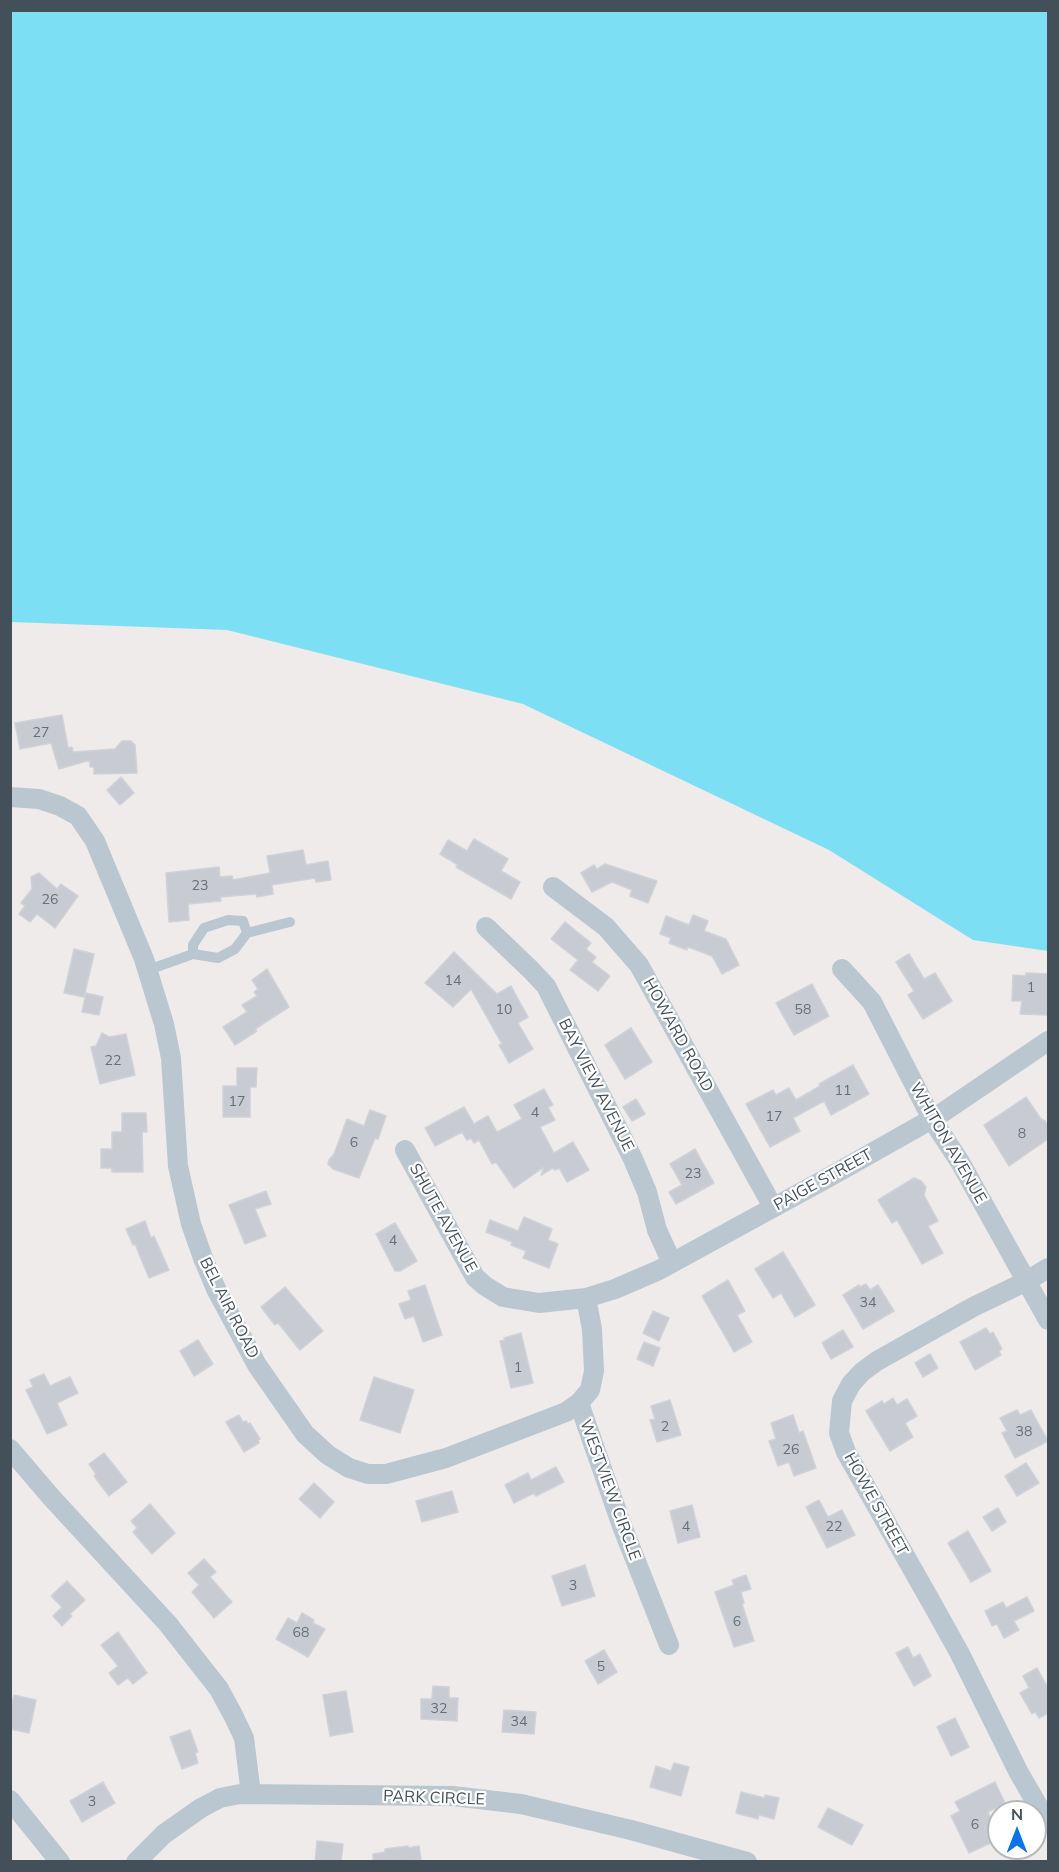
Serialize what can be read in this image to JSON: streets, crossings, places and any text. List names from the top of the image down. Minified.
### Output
{"streets":{"street":["HOWARD ROAD","BAY VIEW AVENUE","WHITON AVENUE","PAIGE STREET","SHUTE AVENUE","BEL AIR ROAD","WESTVIEW CIRCLE","HOWE STREET","PARK CIRCLE"]},"crossings":[["HOWARD ROAD","PAIGE STREET"],["BAY VIEW AVENUE","PAIGE STREET"],["WHITON AVENUE","PAIGE STREET"],["WHITON AVENUE","HOWE STREET"],["PAIGE STREET","SHUTE AVENUE"],["PAIGE STREET","WESTVIEW CIRCLE"],["SHUTE AVENUE","WESTVIEW CIRCLE"],["BEL AIR ROAD","WESTVIEW CIRCLE"]],"house_numbers":["27","23","26","14","1","10","58","22","11","17","4","17","8","6","23","4","34","1","2","38","26","4","22","3","6","68","5","32","34","3","6"],"north":"top"}
